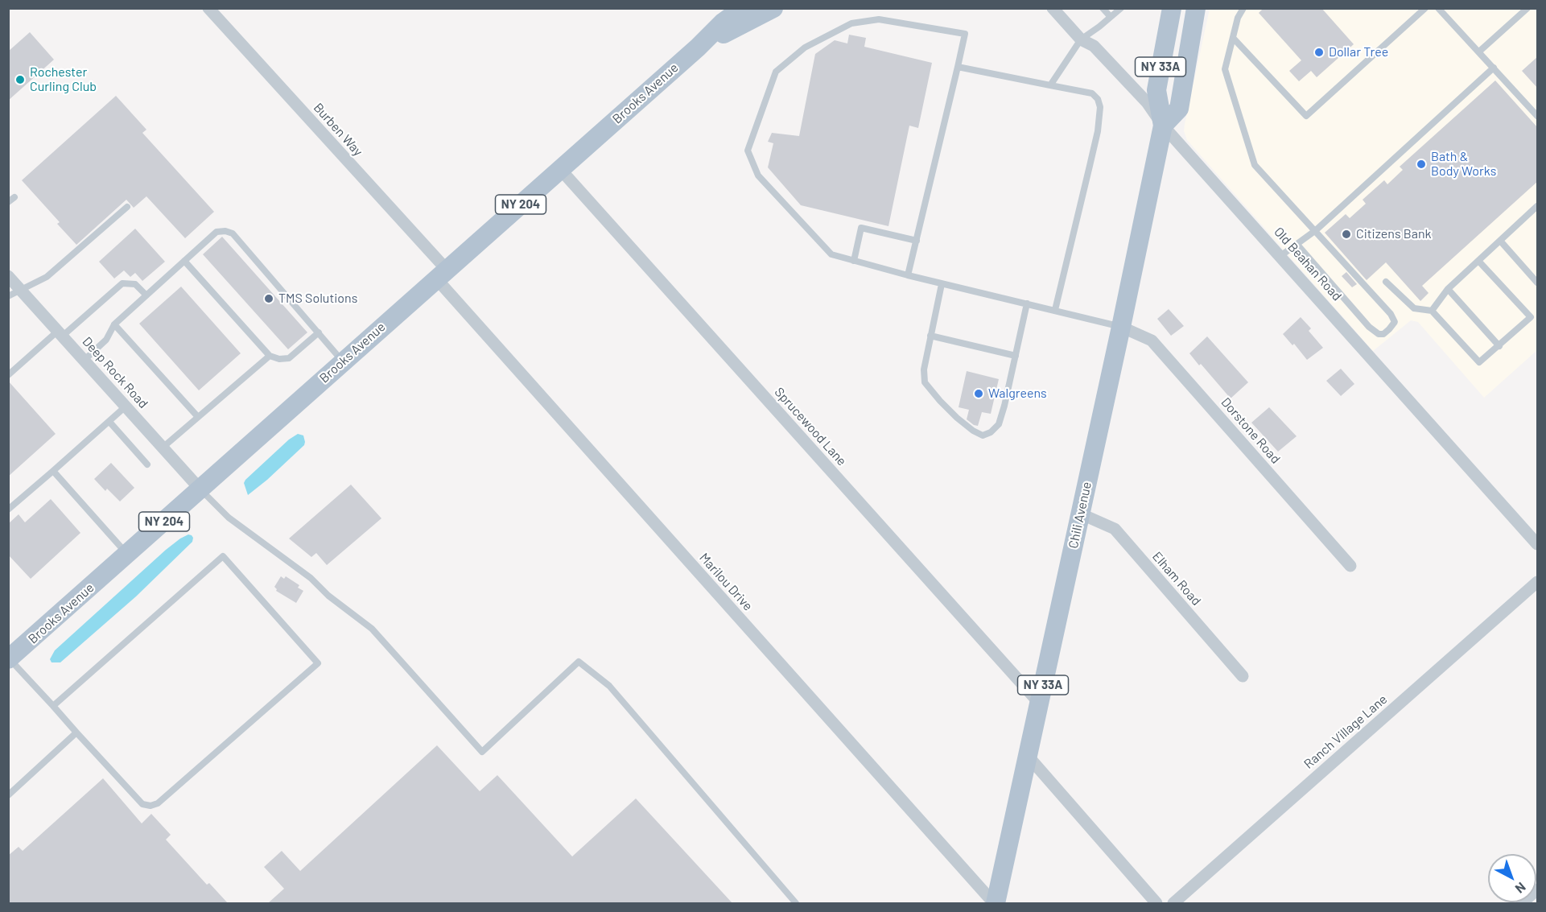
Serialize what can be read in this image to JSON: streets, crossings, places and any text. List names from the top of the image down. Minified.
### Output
{"streets":{"main road":["NY 33A","Brooks Avenue","NY 204","Chili Avenue"],"street":["Burben Way","Old Beahan Road","Deep Rock Road","Sprucewood Lane","Dorstone Road","Elham Road","Marilou Drive","Ranch Village Lane"]},"crossings":[["NY 33A","Old Beahan Road"],["NY 33A","Chili Avenue"],["Brooks Avenue","Burben Way"],["Brooks Avenue","Deep Rock Road"],["Brooks Avenue","Sprucewood Lane"],["Brooks Avenue","Marilou Drive"],["Burben Way","Marilou Drive"],["Old Beahan Road","Chili Avenue"],["Sprucewood Lane","Chili Avenue"],["Dorstone Road","Chili Avenue"],["Chili Avenue","Elham Road"],["Chili Avenue","Marilou Drive"]],"places":["Dollar Tree","Rochester Curling Club","Bath & Body Works","Citizens Bank","TMS Solutions","Walgreens"],"north":"bottom right"}
